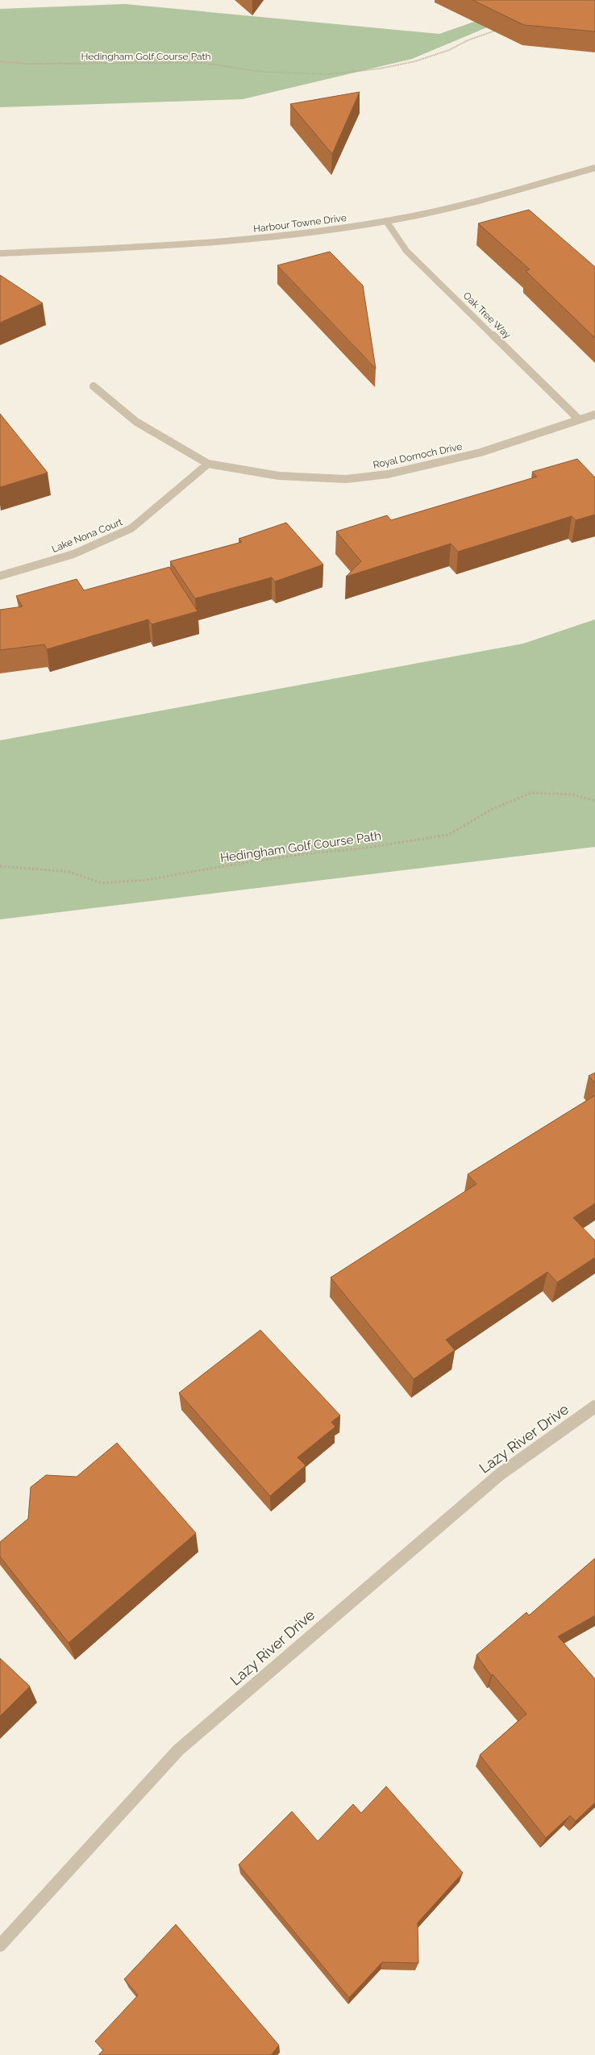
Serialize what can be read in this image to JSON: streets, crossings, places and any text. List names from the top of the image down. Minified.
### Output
{"streets":{"street":["Harbour Towne Drive","Oak Tree Way","Royal Dornoch Drive","Lake Nona Court","Lazy River Drive"],"path":["Hedingham Golf Course Path"]},"crossings":[["Harbour Towne Drive","Oak Tree Way"],["Oak Tree Way","Royal Dornoch Drive"],["Royal Dornoch Drive","Lake Nona Court"]]}
